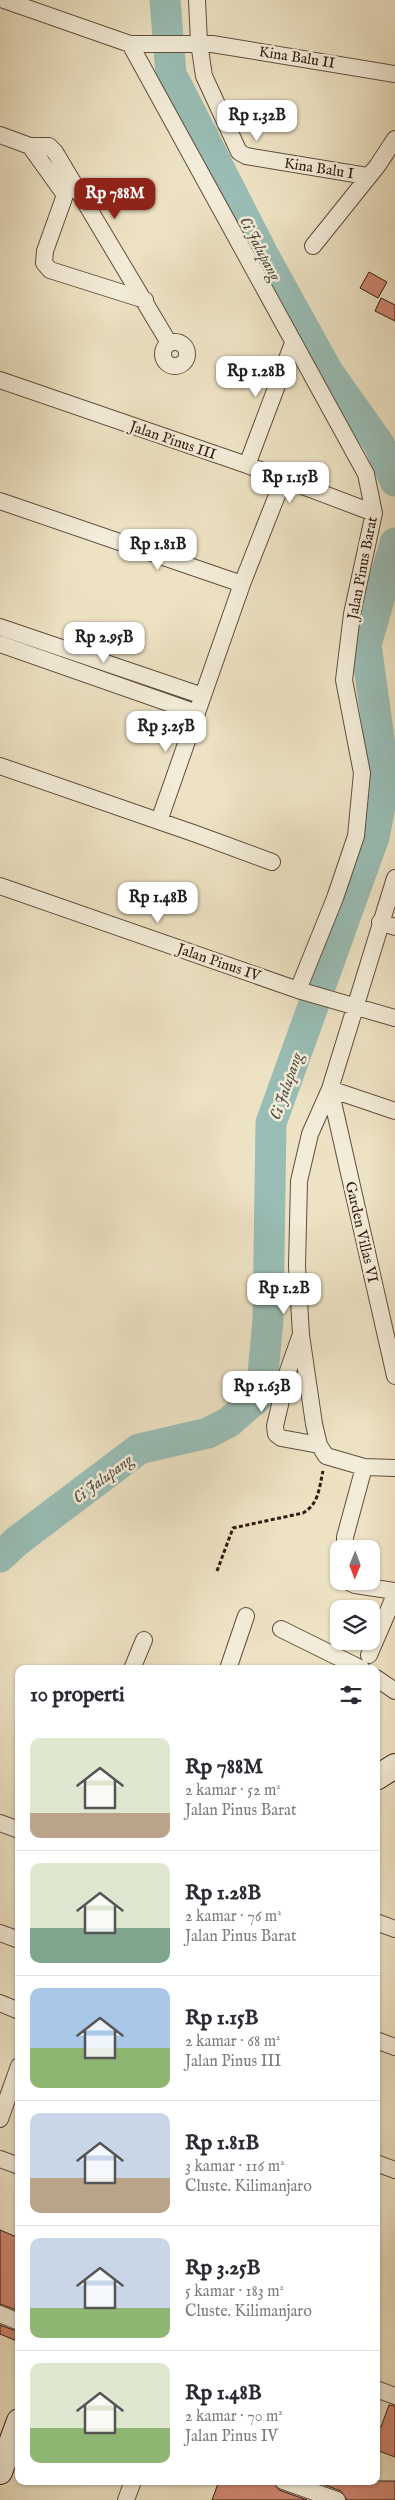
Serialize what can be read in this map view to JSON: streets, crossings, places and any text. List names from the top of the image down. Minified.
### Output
{"streets":{"street":["Kina Balu II","Kina Balu I","Jalan Pinus III","Jalan Pinus Barat","Jalan Pinus IV","Garden Villas VI"]},"crossings":[["Kina Balu II","Kina Balu I"],["Kina Balu II","Jalan Pinus Barat"],["Jalan Pinus III","Jalan Pinus Barat"],["Jalan Pinus Barat","Jalan Pinus IV"]],"water":["Ci Jalupang"],"north":"bottom","page":{"price":["Rp 1.32B","Rp 788M","Rp 1.28B","Rp 1.15B","Rp 1.81B","Rp 2.95B","Rp 3.25B","Rp 1.48B","Rp 1.2B","Rp 1.63B"],"heading":"10 properti","list":[{"name":"Rp 788M","note":"2 kamar · 52 m² · Jalan Pinus Barat"},{"name":"Rp 1.28B","note":"2 kamar · 76 m² · Jalan Pinus Barat"},{"name":"Rp 1.15B","note":"2 kamar · 68 m² · Jalan Pinus III"},{"name":"Rp 1.81B","note":"3 kamar · 116 m² · Cluste. Kilimanjaro"},{"name":"Rp 3.25B","note":"5 kamar · 183 m² · Cluste. Kilimanjaro"},{"name":"Rp 1.48B","note":"2 kamar · 70 m² · Jalan Pinus IV"}]}}
